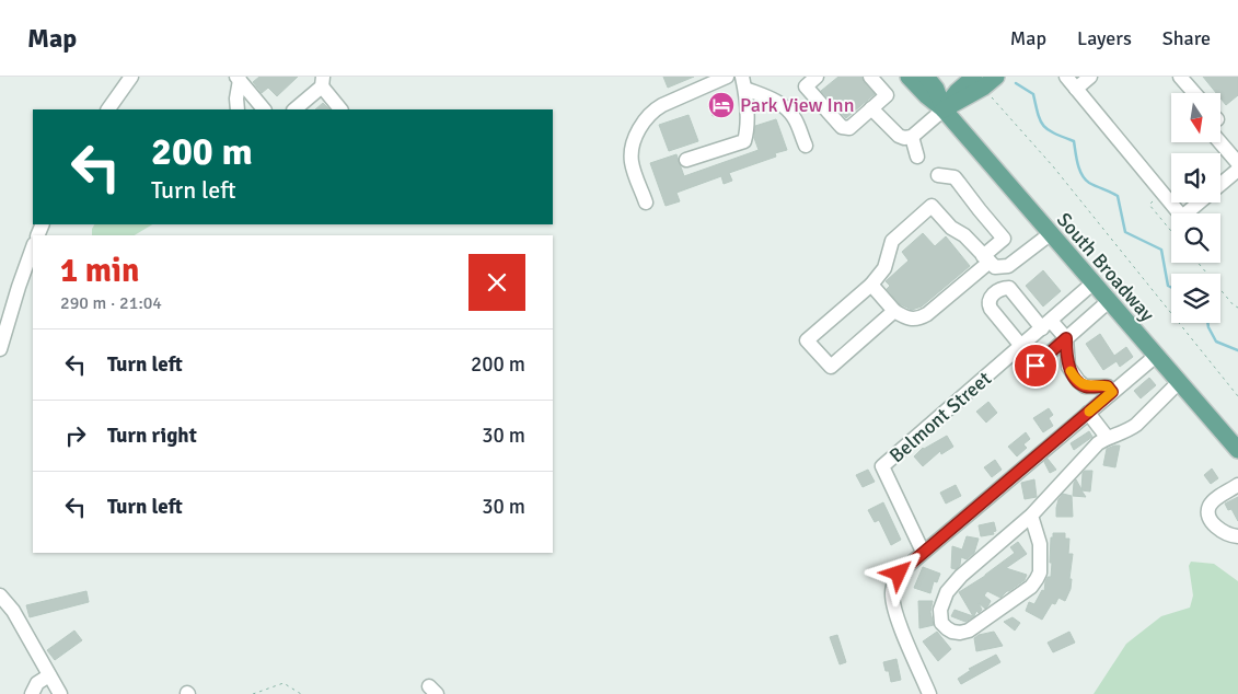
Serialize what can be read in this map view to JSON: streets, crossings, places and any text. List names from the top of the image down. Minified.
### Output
{"streets":{"main road":["South Broadway"],"street":["Belmont Street"]},"crossings":[["South Broadway","Belmont Street"]],"places":{"hotel":["Park View Inn"]},"north":"bottom","page":{"header":"Map","nav":["Map","Layers","Share"],"turn":["200 m","Turn left"],"heading":["1 min","290 m · 21:04"],"list":[{"name":"Turn left","value":"200 m"},{"name":"Turn right","value":"30 m"},{"name":"Turn left","value":"30 m"}]}}
